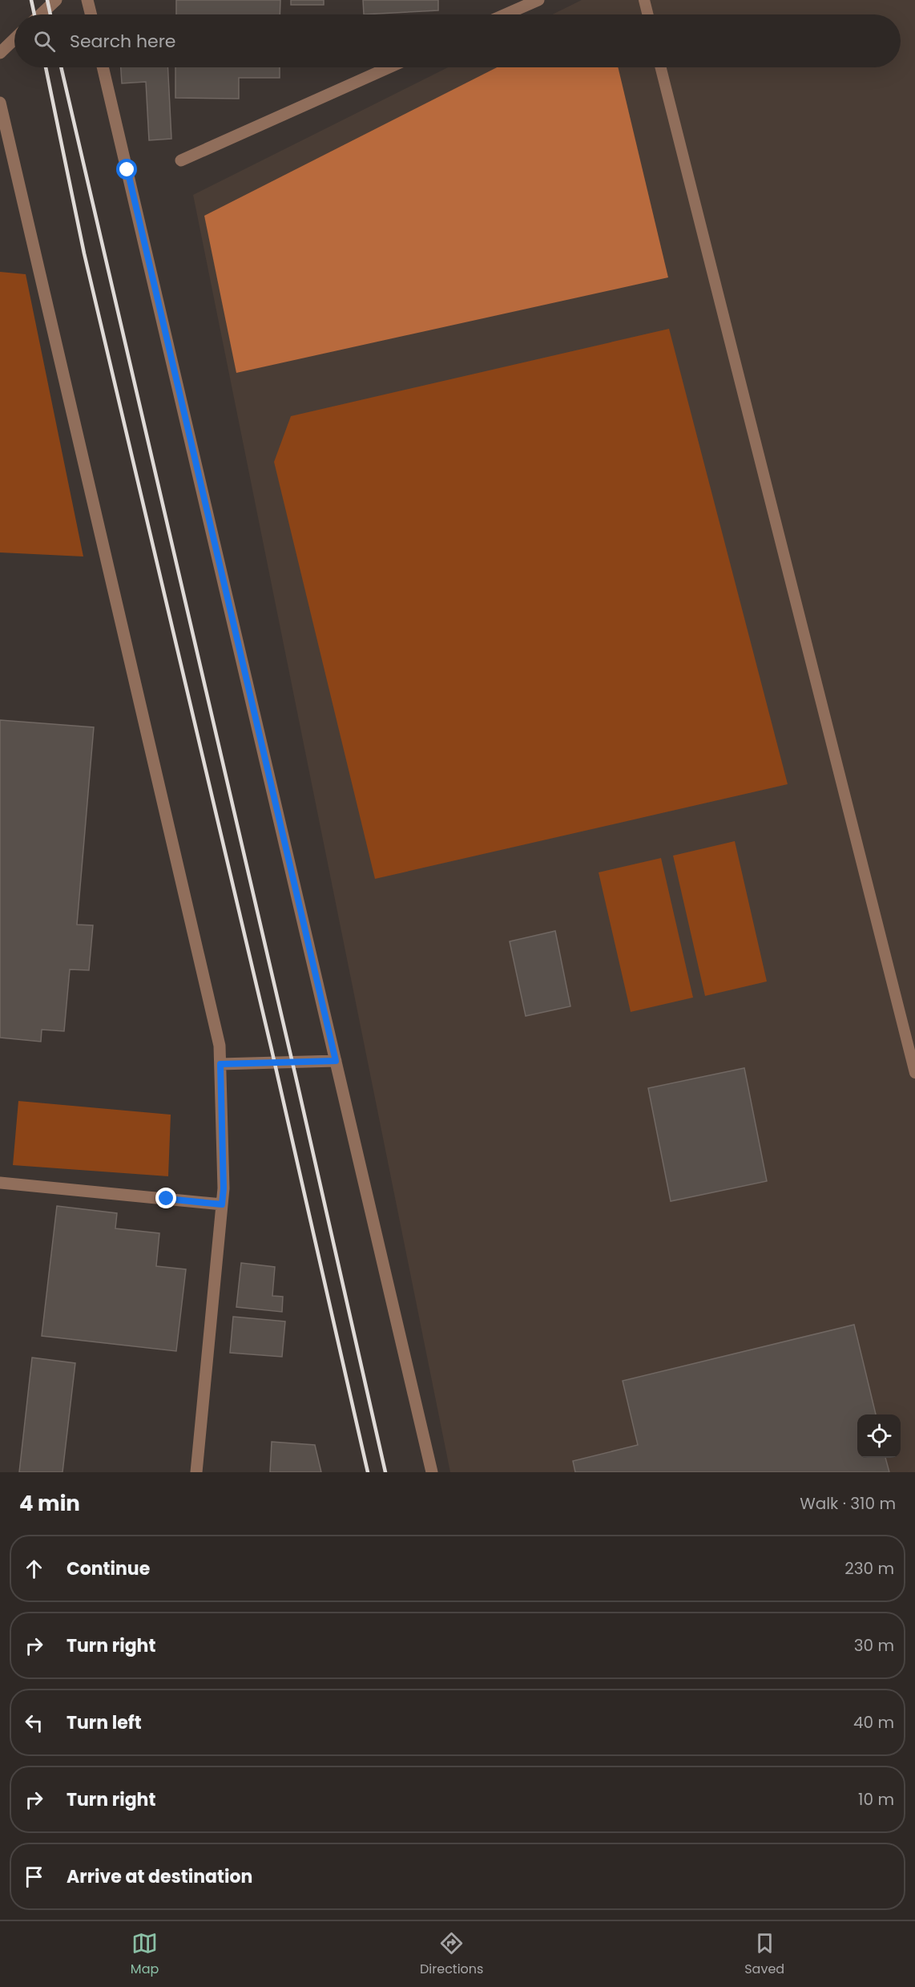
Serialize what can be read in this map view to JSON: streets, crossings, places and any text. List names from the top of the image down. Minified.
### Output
{"page":{"search":"Search here","heading":["4 min","Walk · 310 m"],"list":[["Continue","230 m"],["Turn right","30 m"],["Turn left","40 m"],["Turn right","10 m"],"Arrive at destination"],"nav":["Map","Directions","Saved"]}}
